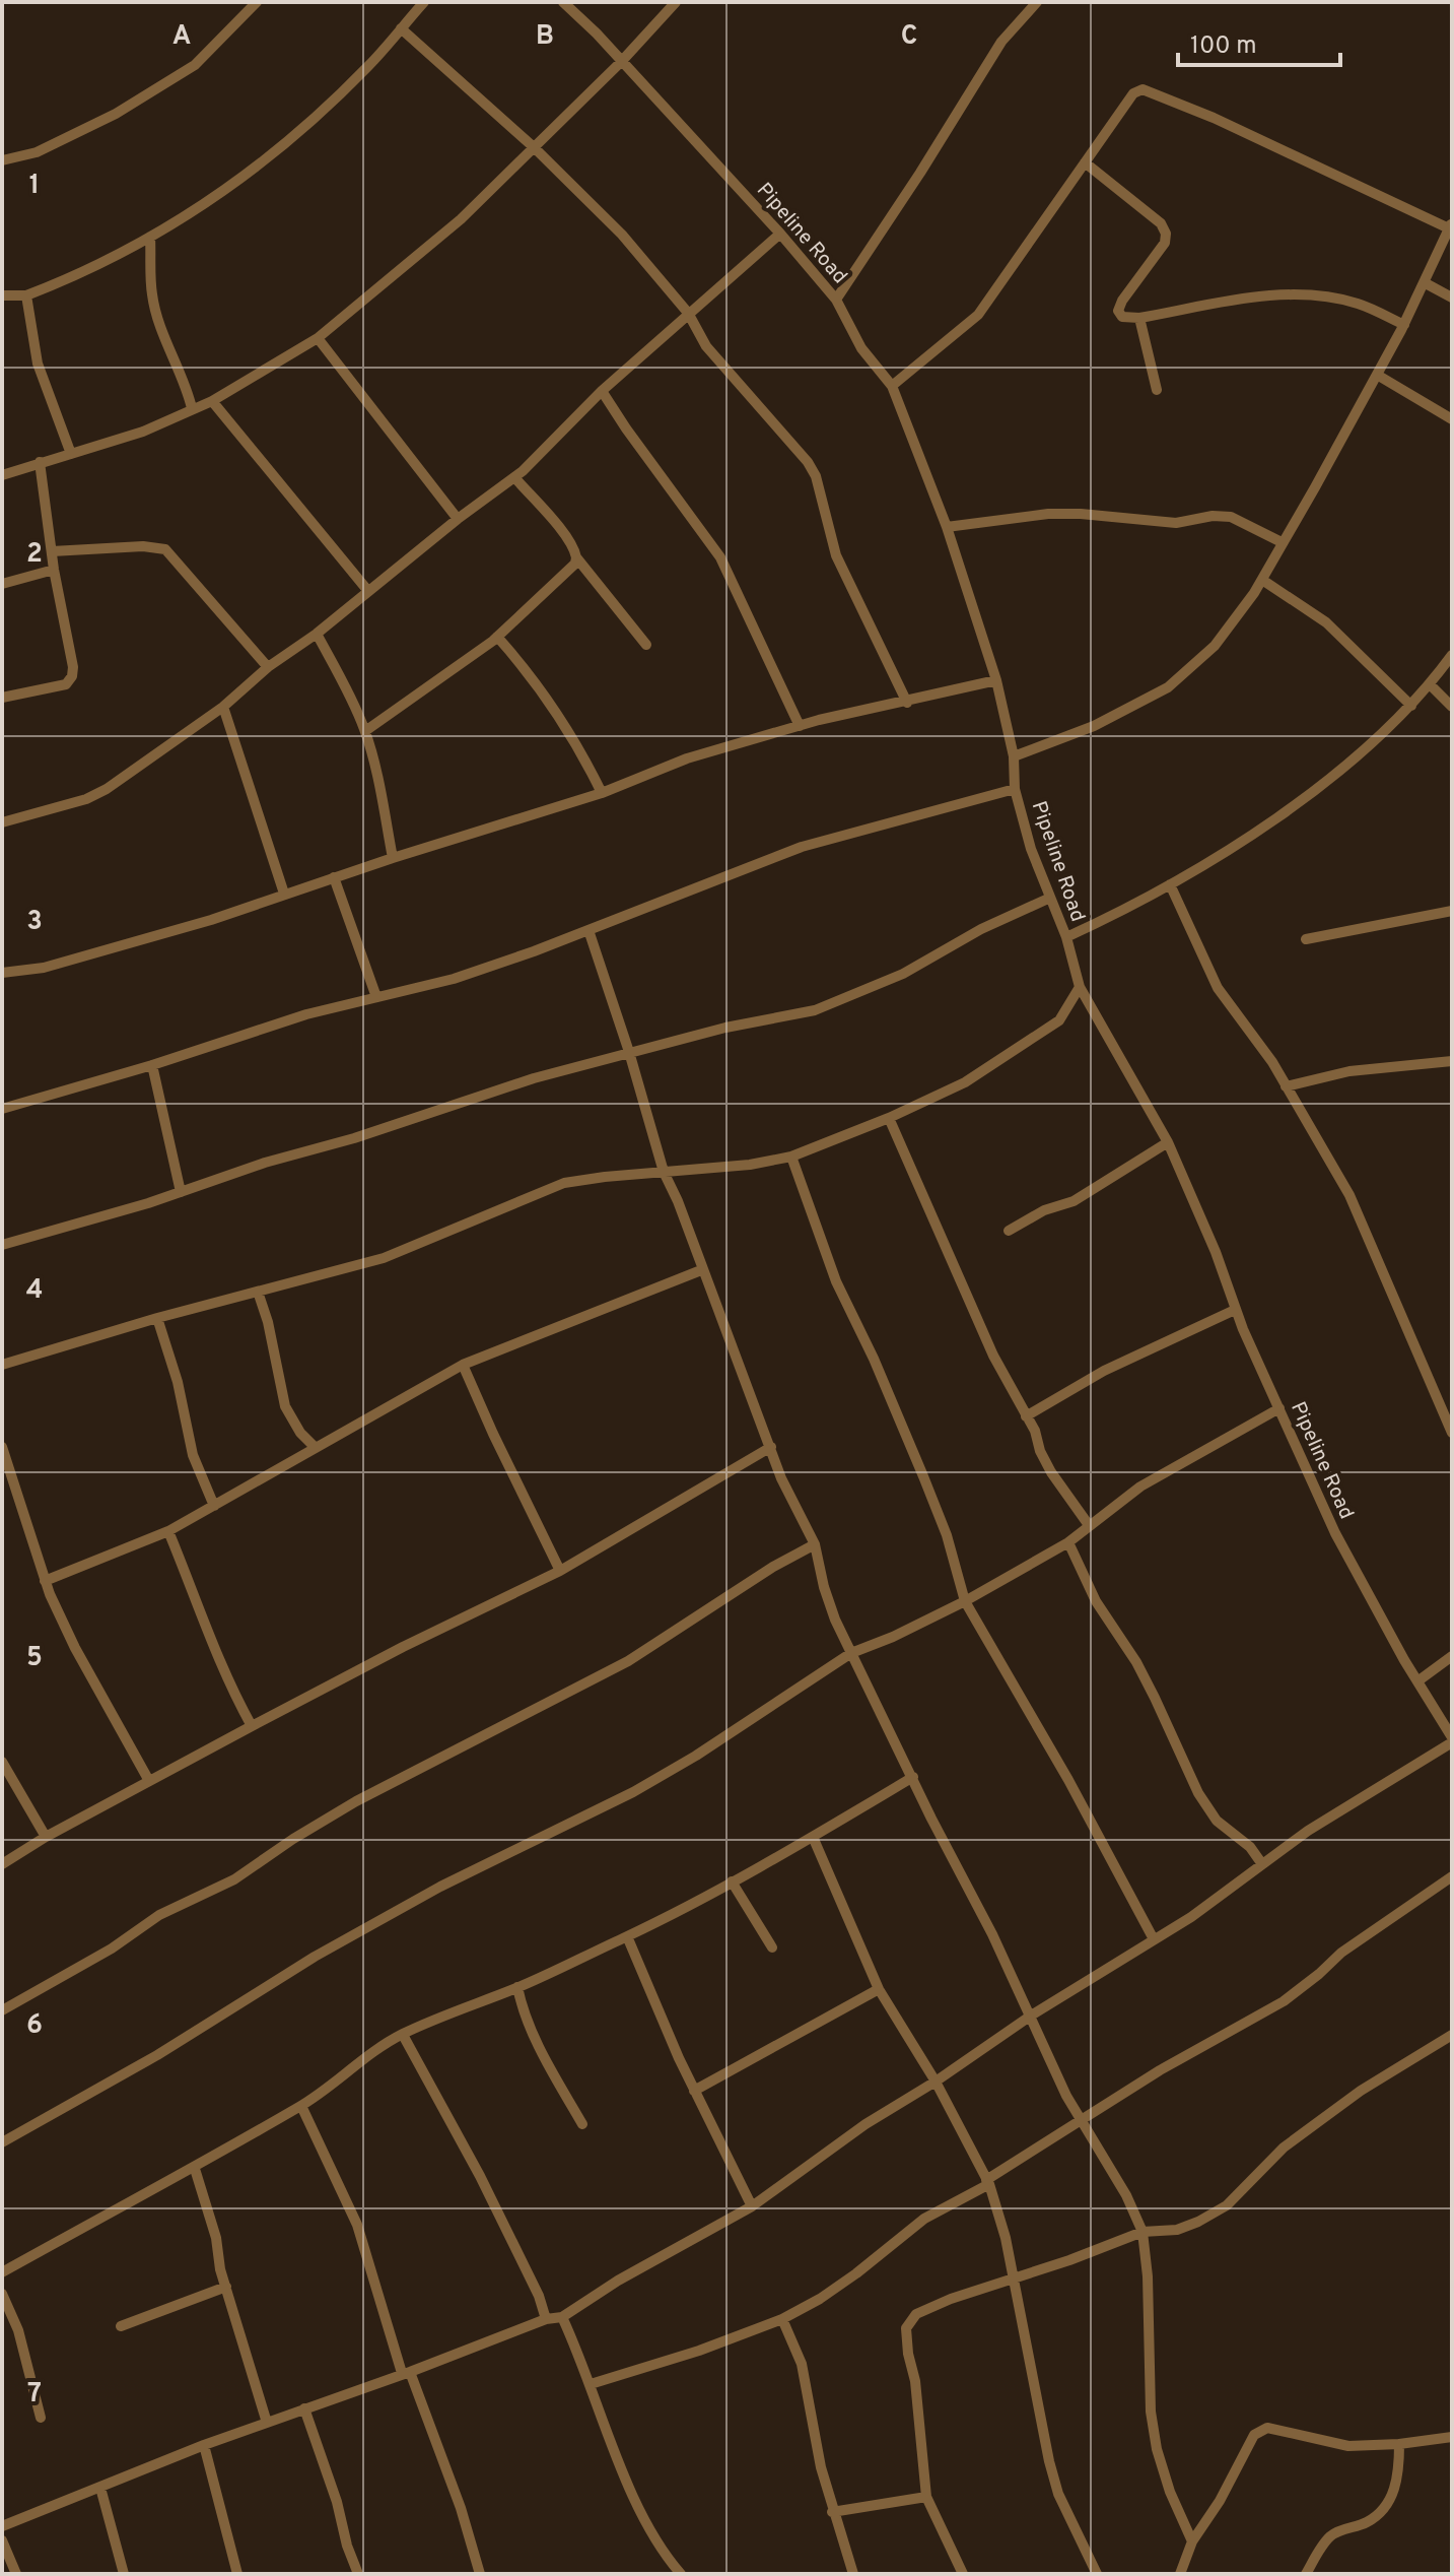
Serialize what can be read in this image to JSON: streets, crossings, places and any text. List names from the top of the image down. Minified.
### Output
{"streets":{"street":["Pipeline Road"]},"scale_bar":"100 m","grid":{"columns":["A","B","C"],"rows":["1","2","3","4","5","6","7"]}}
